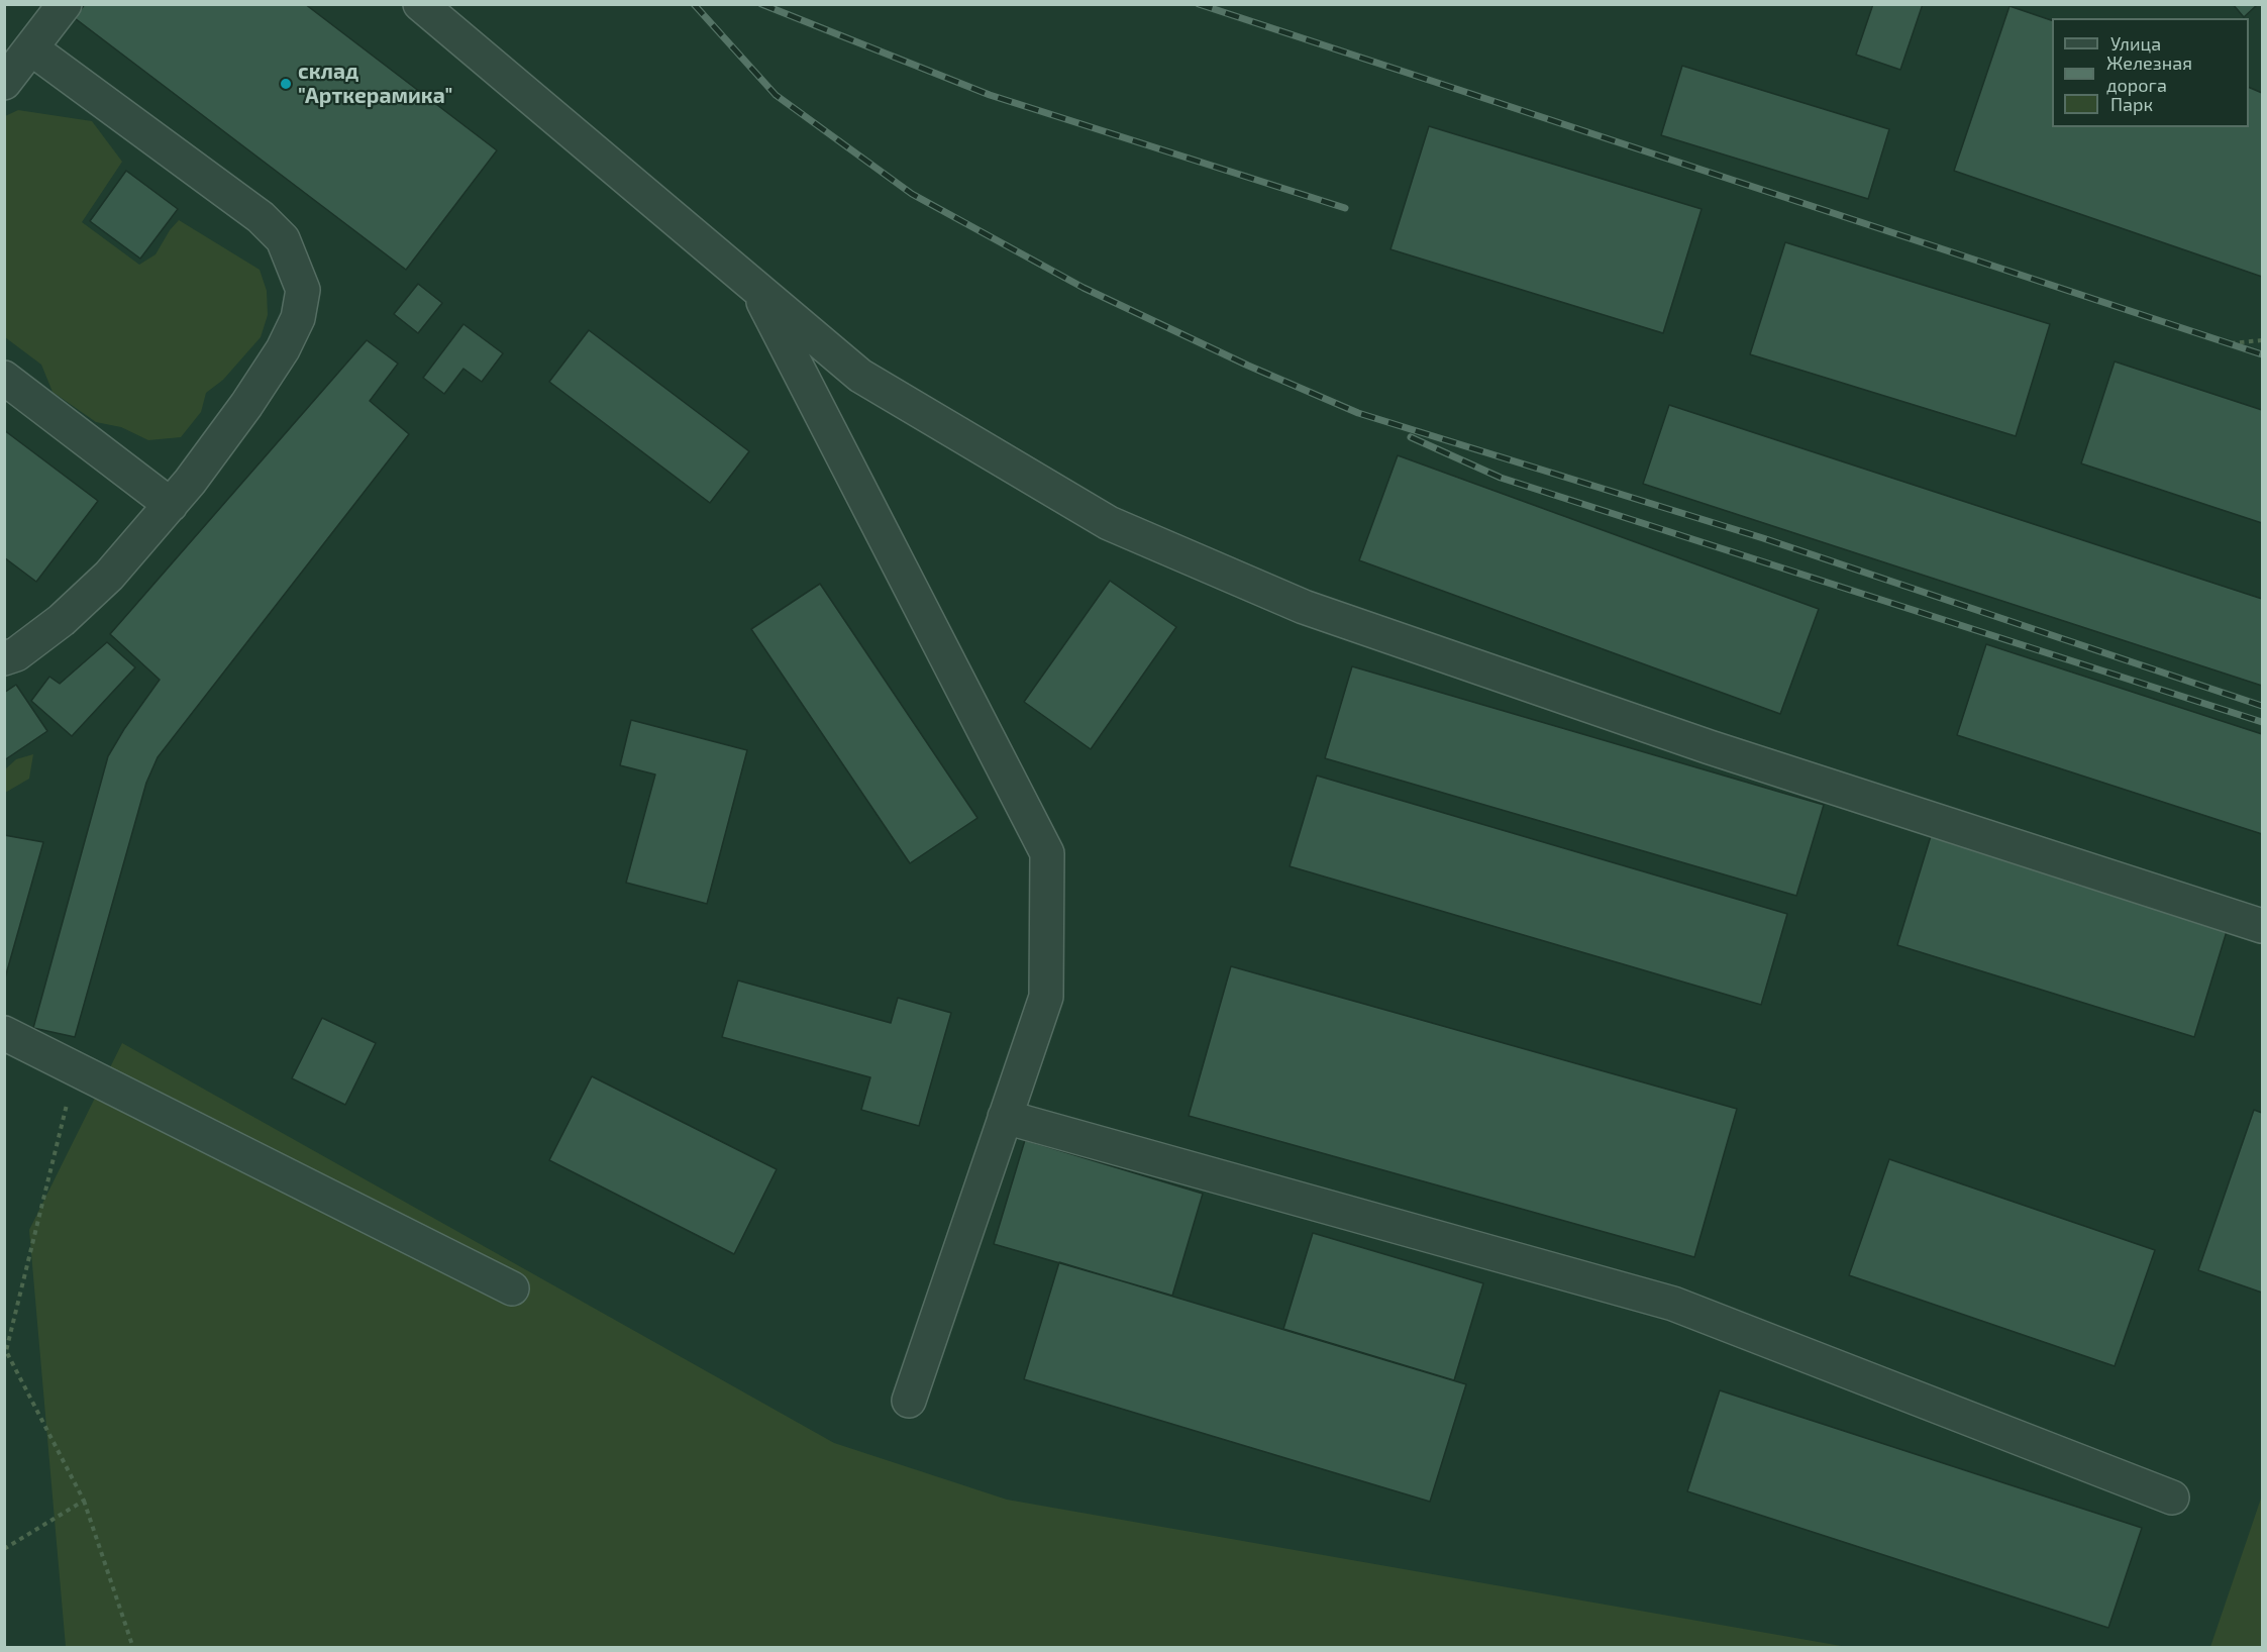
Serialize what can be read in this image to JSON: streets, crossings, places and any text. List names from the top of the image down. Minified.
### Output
{"places":["склад \"Арткерамика\""],"legend":["Улица","Железная дорога","Парк"]}
